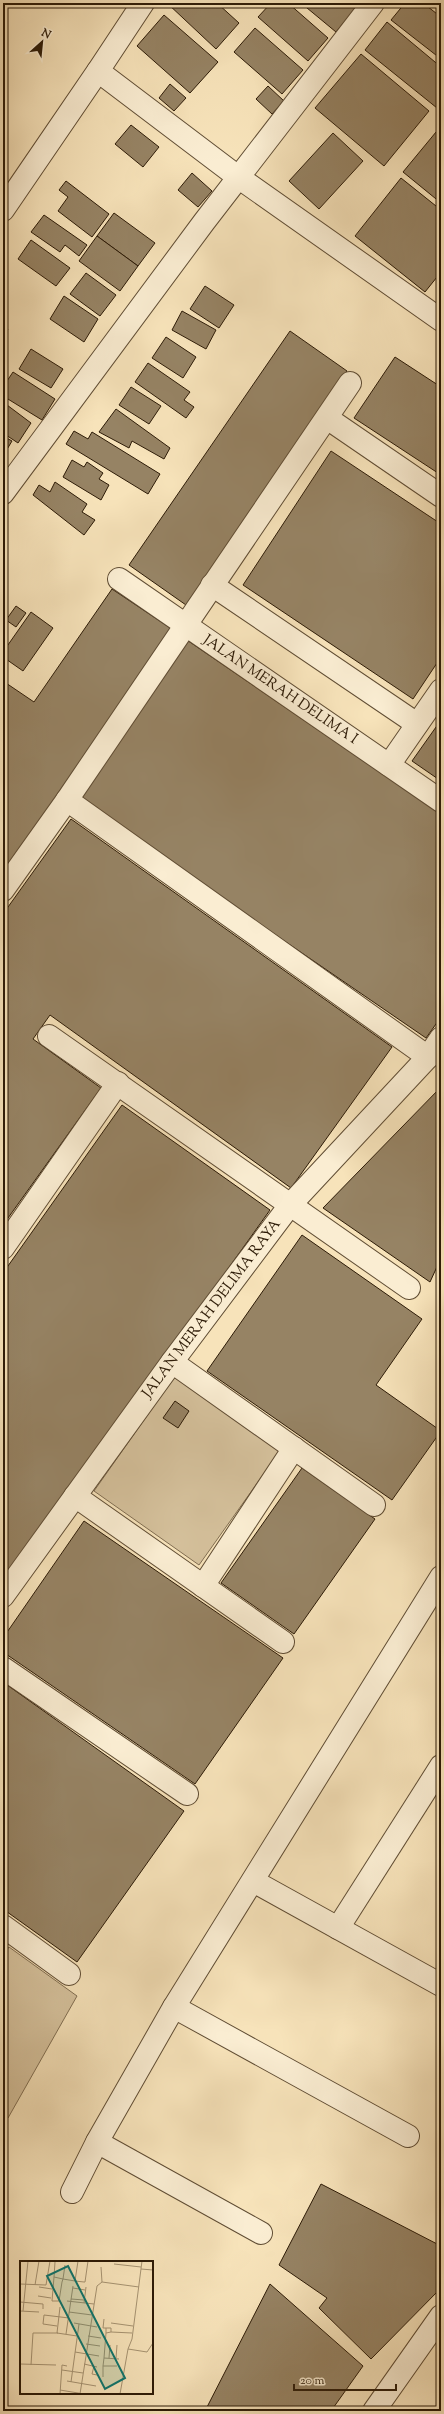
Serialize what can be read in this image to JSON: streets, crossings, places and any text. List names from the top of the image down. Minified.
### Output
{"streets":{"street":["JALAN MERAH DELIMA I","JALAN MERAH DELIMA RAYA"]},"scale_bar":"20 m","north":"top right"}
